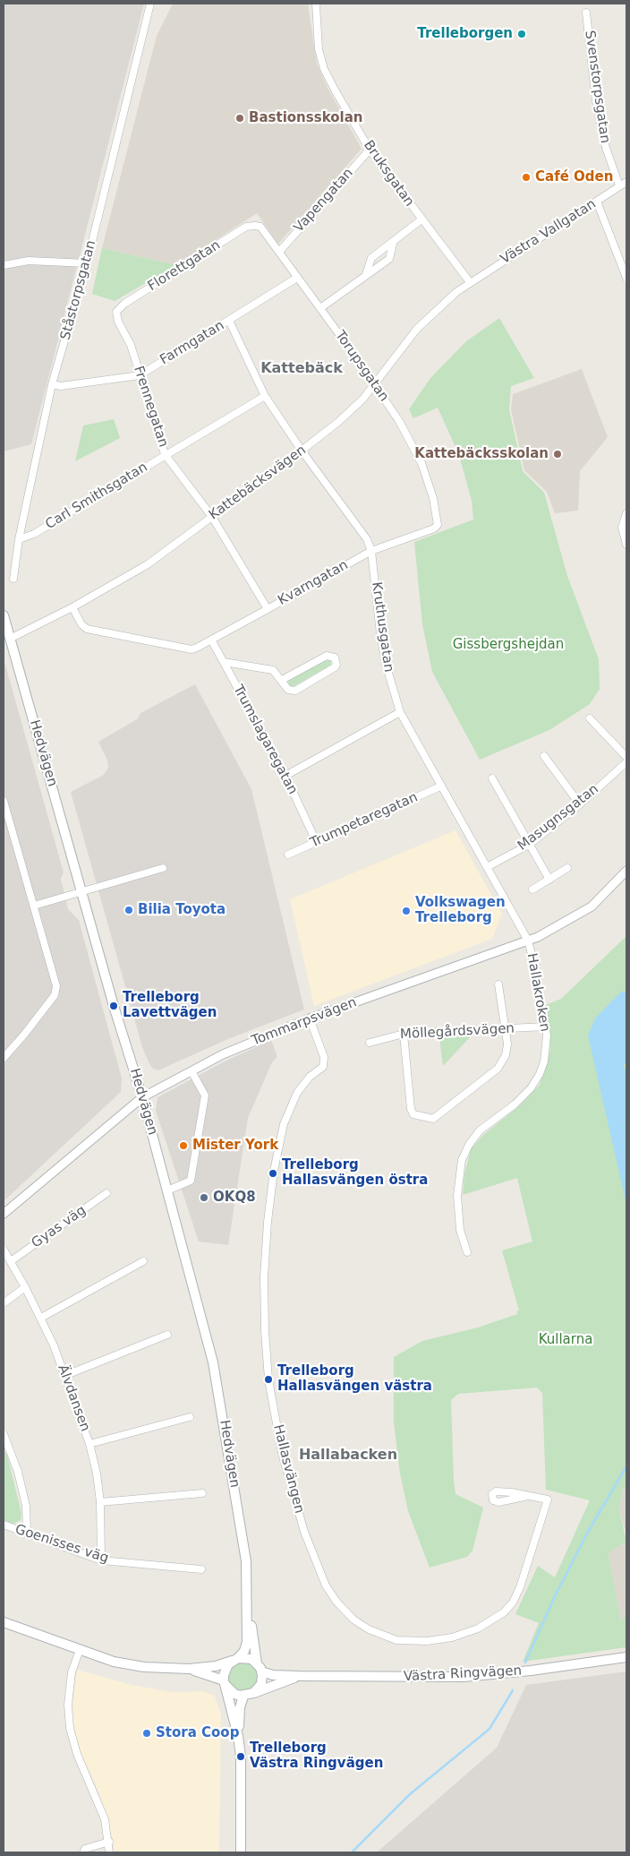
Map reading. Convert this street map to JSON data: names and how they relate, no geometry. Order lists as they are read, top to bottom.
{
  "streets": {
    "main road": ["Hedvägen", "Västra Ringvägen"],
    "street": [
      "Svenstorpsgatan",
      "Bruksgatan",
      "Vapengatan",
      "Västra Vallgatan",
      "Florettgatan",
      "Ståstorpsgatan",
      "Farmgatan",
      "Torupsgatan",
      "Frennegatan",
      "Kattebäcksvägen",
      "Carl Smithsgatan",
      "Kvarngatan",
      "Kruthusgatan",
      "Trumslagaregatan",
      "Masugnsgatan",
      "Trumpetaregatan",
      "Hallakroken",
      "Tommarpsvägen",
      "Möllegårdsvägen",
      "Gyas väg",
      "Älvdansen",
      "Hallasvängen",
      "Goenisses väg"
    ]
  },
  "crossings": [
    ["Svenstorpsgatan", "Västra Vallgatan"],
    ["Bruksgatan", "Vapengatan"],
    ["Bruksgatan", "Västra Vallgatan"],
    ["Bruksgatan", "Kattebäcksvägen"],
    ["Vapengatan", "Torupsgatan"],
    ["Västra Vallgatan", "Kattebäcksvägen"],
    ["Florettgatan", "Torupsgatan"],
    ["Florettgatan", "Frennegatan"],
    ["Ståstorpsgatan", "Farmgatan"],
    ["Ståstorpsgatan", "Carl Smithsgatan"],
    ["Farmgatan", "Torupsgatan"],
    ["Farmgatan", "Frennegatan"],
    ["Farmgatan", "Kruthusgatan"],
    ["Torupsgatan", "Kattebäcksvägen"],
    ["Torupsgatan", "Kvarngatan"],
    ["Frennegatan", "Kattebäcksvägen"],
    ["Frennegatan", "Carl Smithsgatan"],
    ["Frennegatan", "Kvarngatan"],
    ["Kattebäcksvägen", "Kvarngatan"],
    ["Kattebäcksvägen", "Kruthusgatan"],
    ["Kattebäcksvägen", "Hedvägen"],
    ["Carl Smithsgatan", "Kruthusgatan"],
    ["Kvarngatan", "Kruthusgatan"],
    ["Kvarngatan", "Trumslagaregatan"],
    ["Kruthusgatan", "Masugnsgatan"],
    ["Kruthusgatan", "Trumpetaregatan"],
    ["Kruthusgatan", "Hallakroken"],
    ["Kruthusgatan", "Tommarpsvägen"],
    ["Trumslagaregatan", "Trumpetaregatan"],
    ["Hedvägen", "Tommarpsvägen"],
    ["Hedvägen", "Västra Ringvägen"],
    ["Hallakroken", "Tommarpsvägen"],
    ["Hallakroken", "Möllegårdsvägen"],
    ["Tommarpsvägen", "Hallasvängen"],
    ["Gyas väg", "Älvdansen"],
    ["Älvdansen", "Goenisses väg"]
  ],
  "districts": ["Kattebäck", "Hallabacken"],
  "parks": ["Gissbergshejdan", "Kullarna"],
  "places": [
    "Trelleborgen",
    "Bastionsskolan",
    "Café Oden",
    "Kattebäcksskolan",
    "Bilia Toyota",
    "Volkswagen Trelleborg",
    "Trelleborg Lavettvägen",
    "Mister York",
    "Trelleborg Hallasvängen östra",
    "OKQ8",
    "Trelleborg Hallasvängen västra",
    "Stora Coop",
    "Trelleborg Västra Ringvägen"
  ]
}
